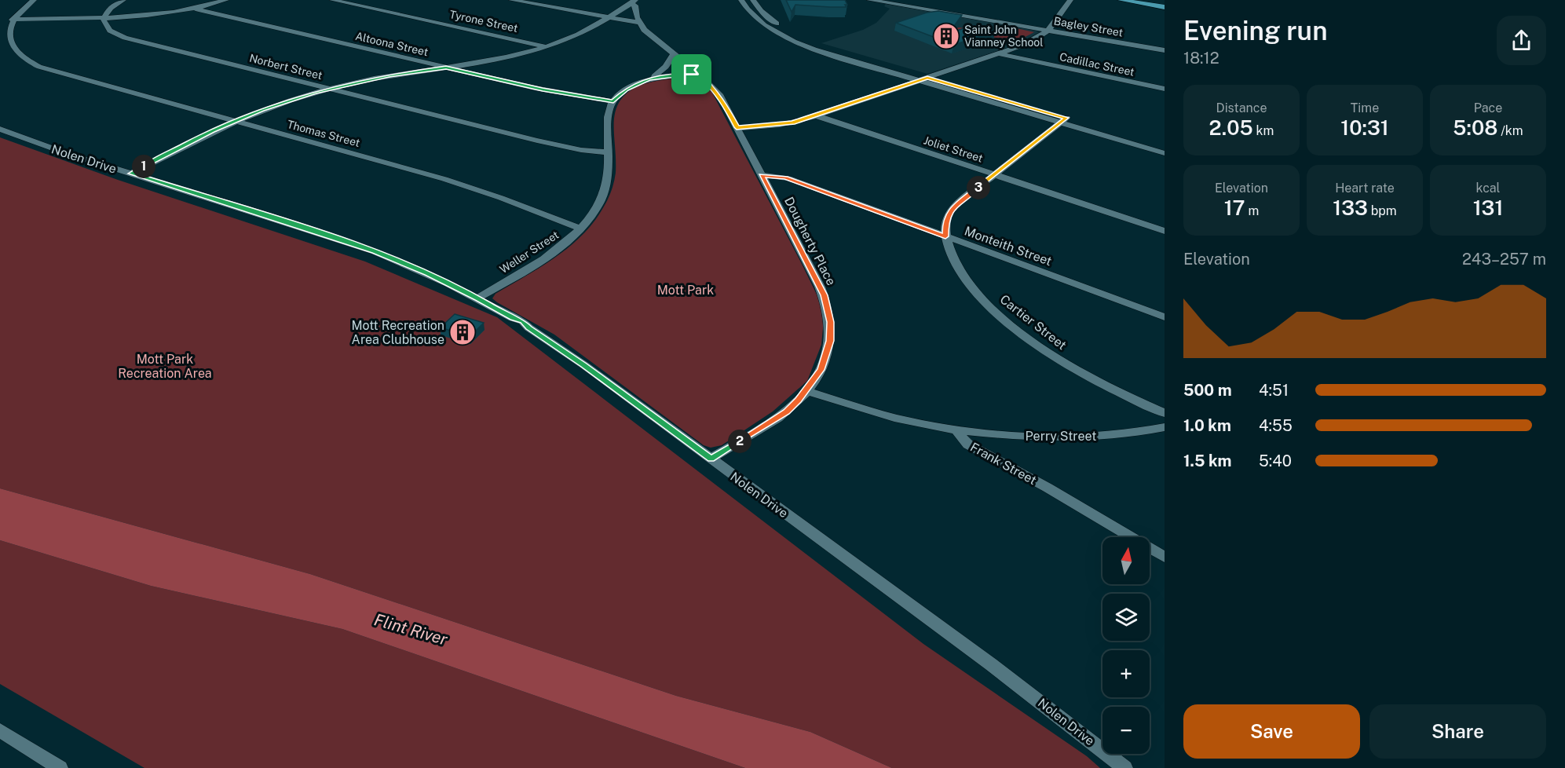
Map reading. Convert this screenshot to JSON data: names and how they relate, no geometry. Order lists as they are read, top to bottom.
{
  "streets": {
    "street": [
      "Tyrone Street",
      "Bagley Street",
      "Altoona Street",
      "Cadillac Street",
      "Norbert Street",
      "Thomas Street",
      "Joliet Street",
      "Nolen Drive",
      "Dougherty Place",
      "Monteith Street",
      "Weller Street",
      "Cartier Street",
      "Perry Street",
      "Frank Street"
    ]
  },
  "crossings": [
    ["Altoona Street", "Weller Street"],
    ["Norbert Street", "Weller Street"],
    ["Thomas Street", "Weller Street"],
    ["Nolen Drive", "Dougherty Place"],
    ["Nolen Drive", "Weller Street"],
    ["Dougherty Place", "Monteith Street"],
    ["Monteith Street", "Cartier Street"],
    ["Perry Street", "Frank Street"]
  ],
  "water": ["Flint River"],
  "parks": ["Mott Park", "Mott Park Recreation Area"],
  "places": {
    "building": ["Saint John Vianney School", "Mott Recreation Area Clubhouse"]
  },
  "north": "top",
  "page": {
    "heading": ["Evening run", "18:12"],
    "stats": [
      ["Distance", "2.05 km"],
      ["Time", "10:31"],
      ["Pace", "5:08 /km"],
      ["Elevation", "17 m"],
      ["Heart rate", "133 bpm"],
      ["kcal", "131"]
    ],
    "pins": ["1", "3", "2"],
    "chart": ["Elevation", "243–257 m"],
    "list": [
      {
        "name": "500 m",
        "note": "4:51"
      },
      {
        "name": "1.0 km",
        "note": "4:55"
      },
      {
        "name": "1.5 km",
        "note": "5:40"
      }
    ],
    "map_buttons": ["+", "−"],
    "buttons": ["Save", "Share"]
  }
}
